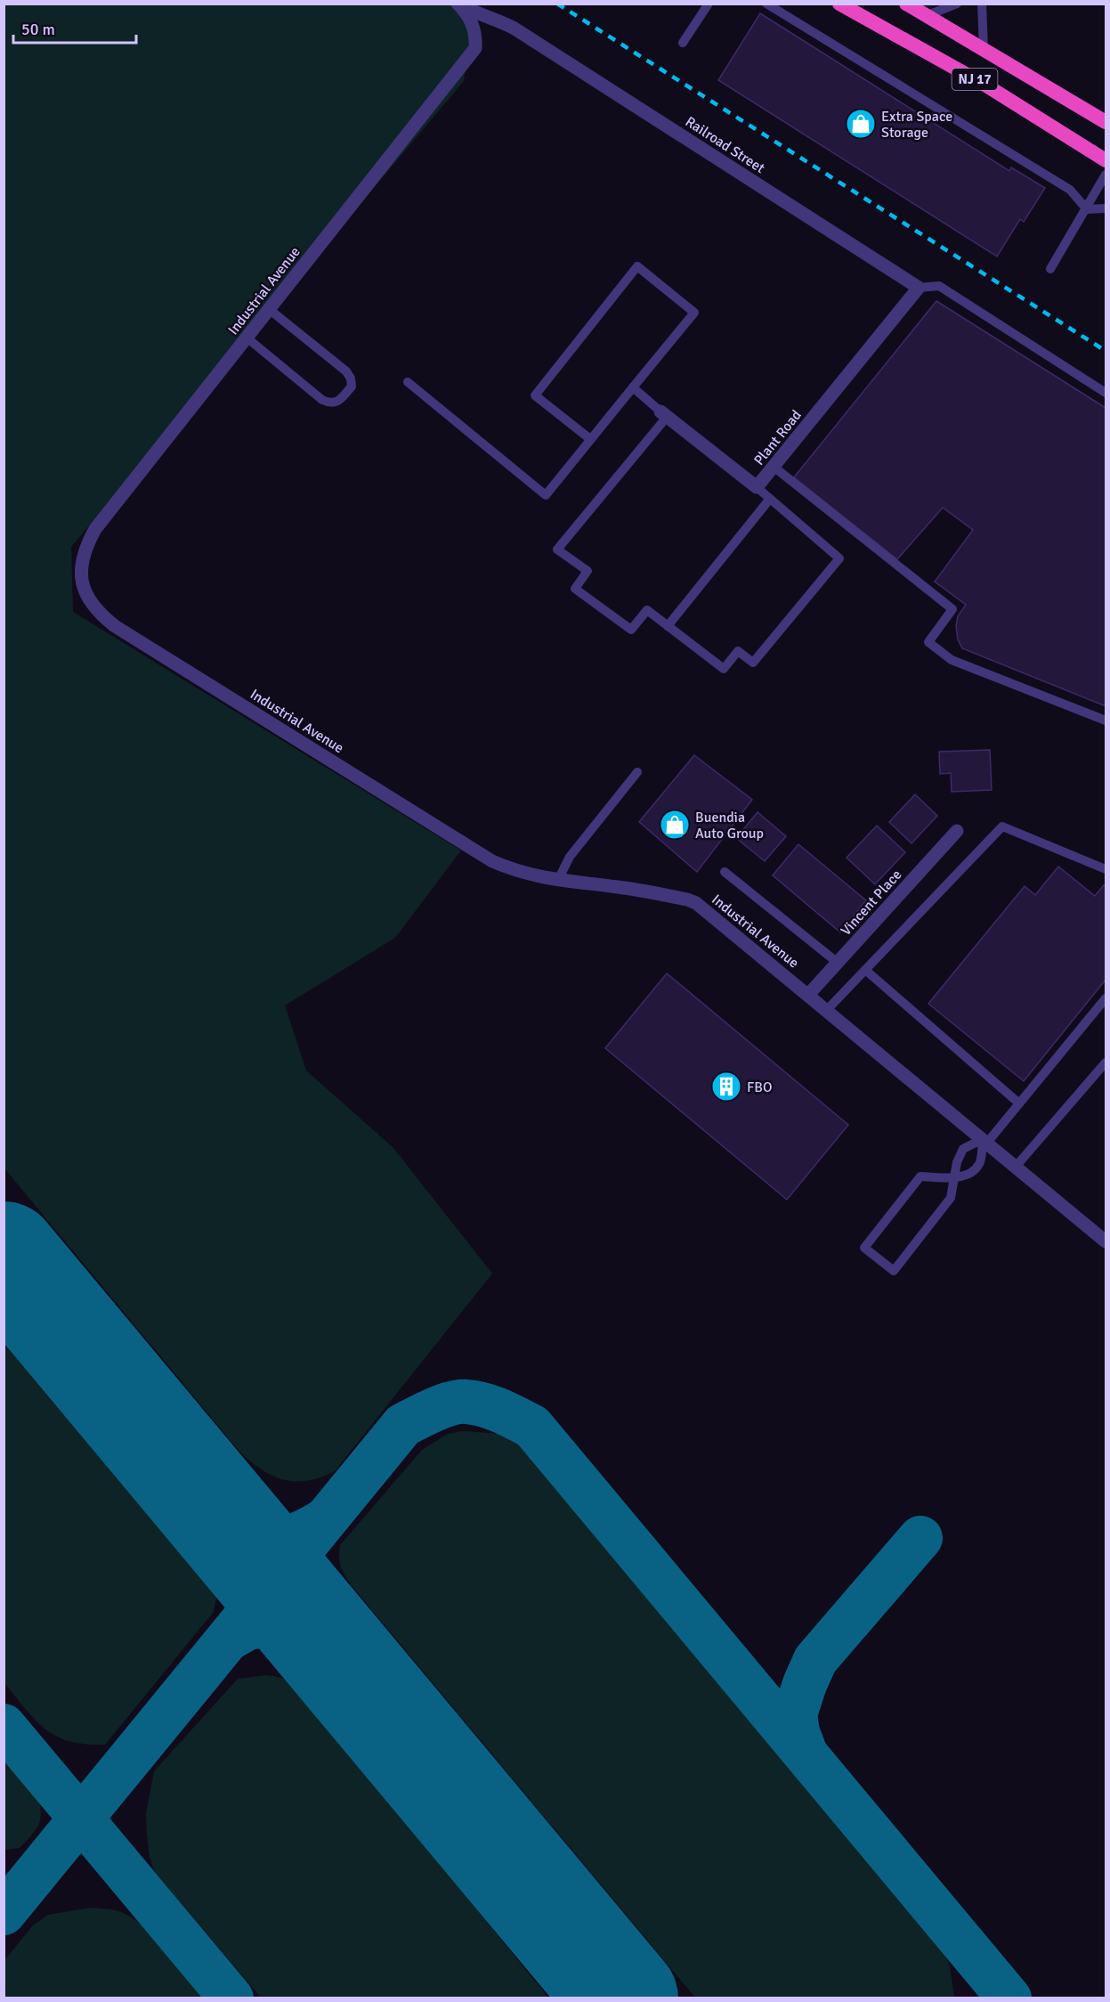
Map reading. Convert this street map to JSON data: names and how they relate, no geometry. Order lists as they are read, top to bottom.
{
  "streets": {
    "highway": ["NJ 17"],
    "street": [
      "Railroad Street",
      "Industrial Avenue",
      "Plant Road",
      "Vincent Place"
    ]
  },
  "crossings": [
    ["Railroad Street", "Industrial Avenue"],
    ["Railroad Street", "Plant Road"],
    ["Industrial Avenue", "Vincent Place"]
  ],
  "places": {
    "shop": ["Extra Space Storage", "Buendia Auto Group"],
    "building": ["FBO"]
  },
  "scale_bar": "50 m"
}
